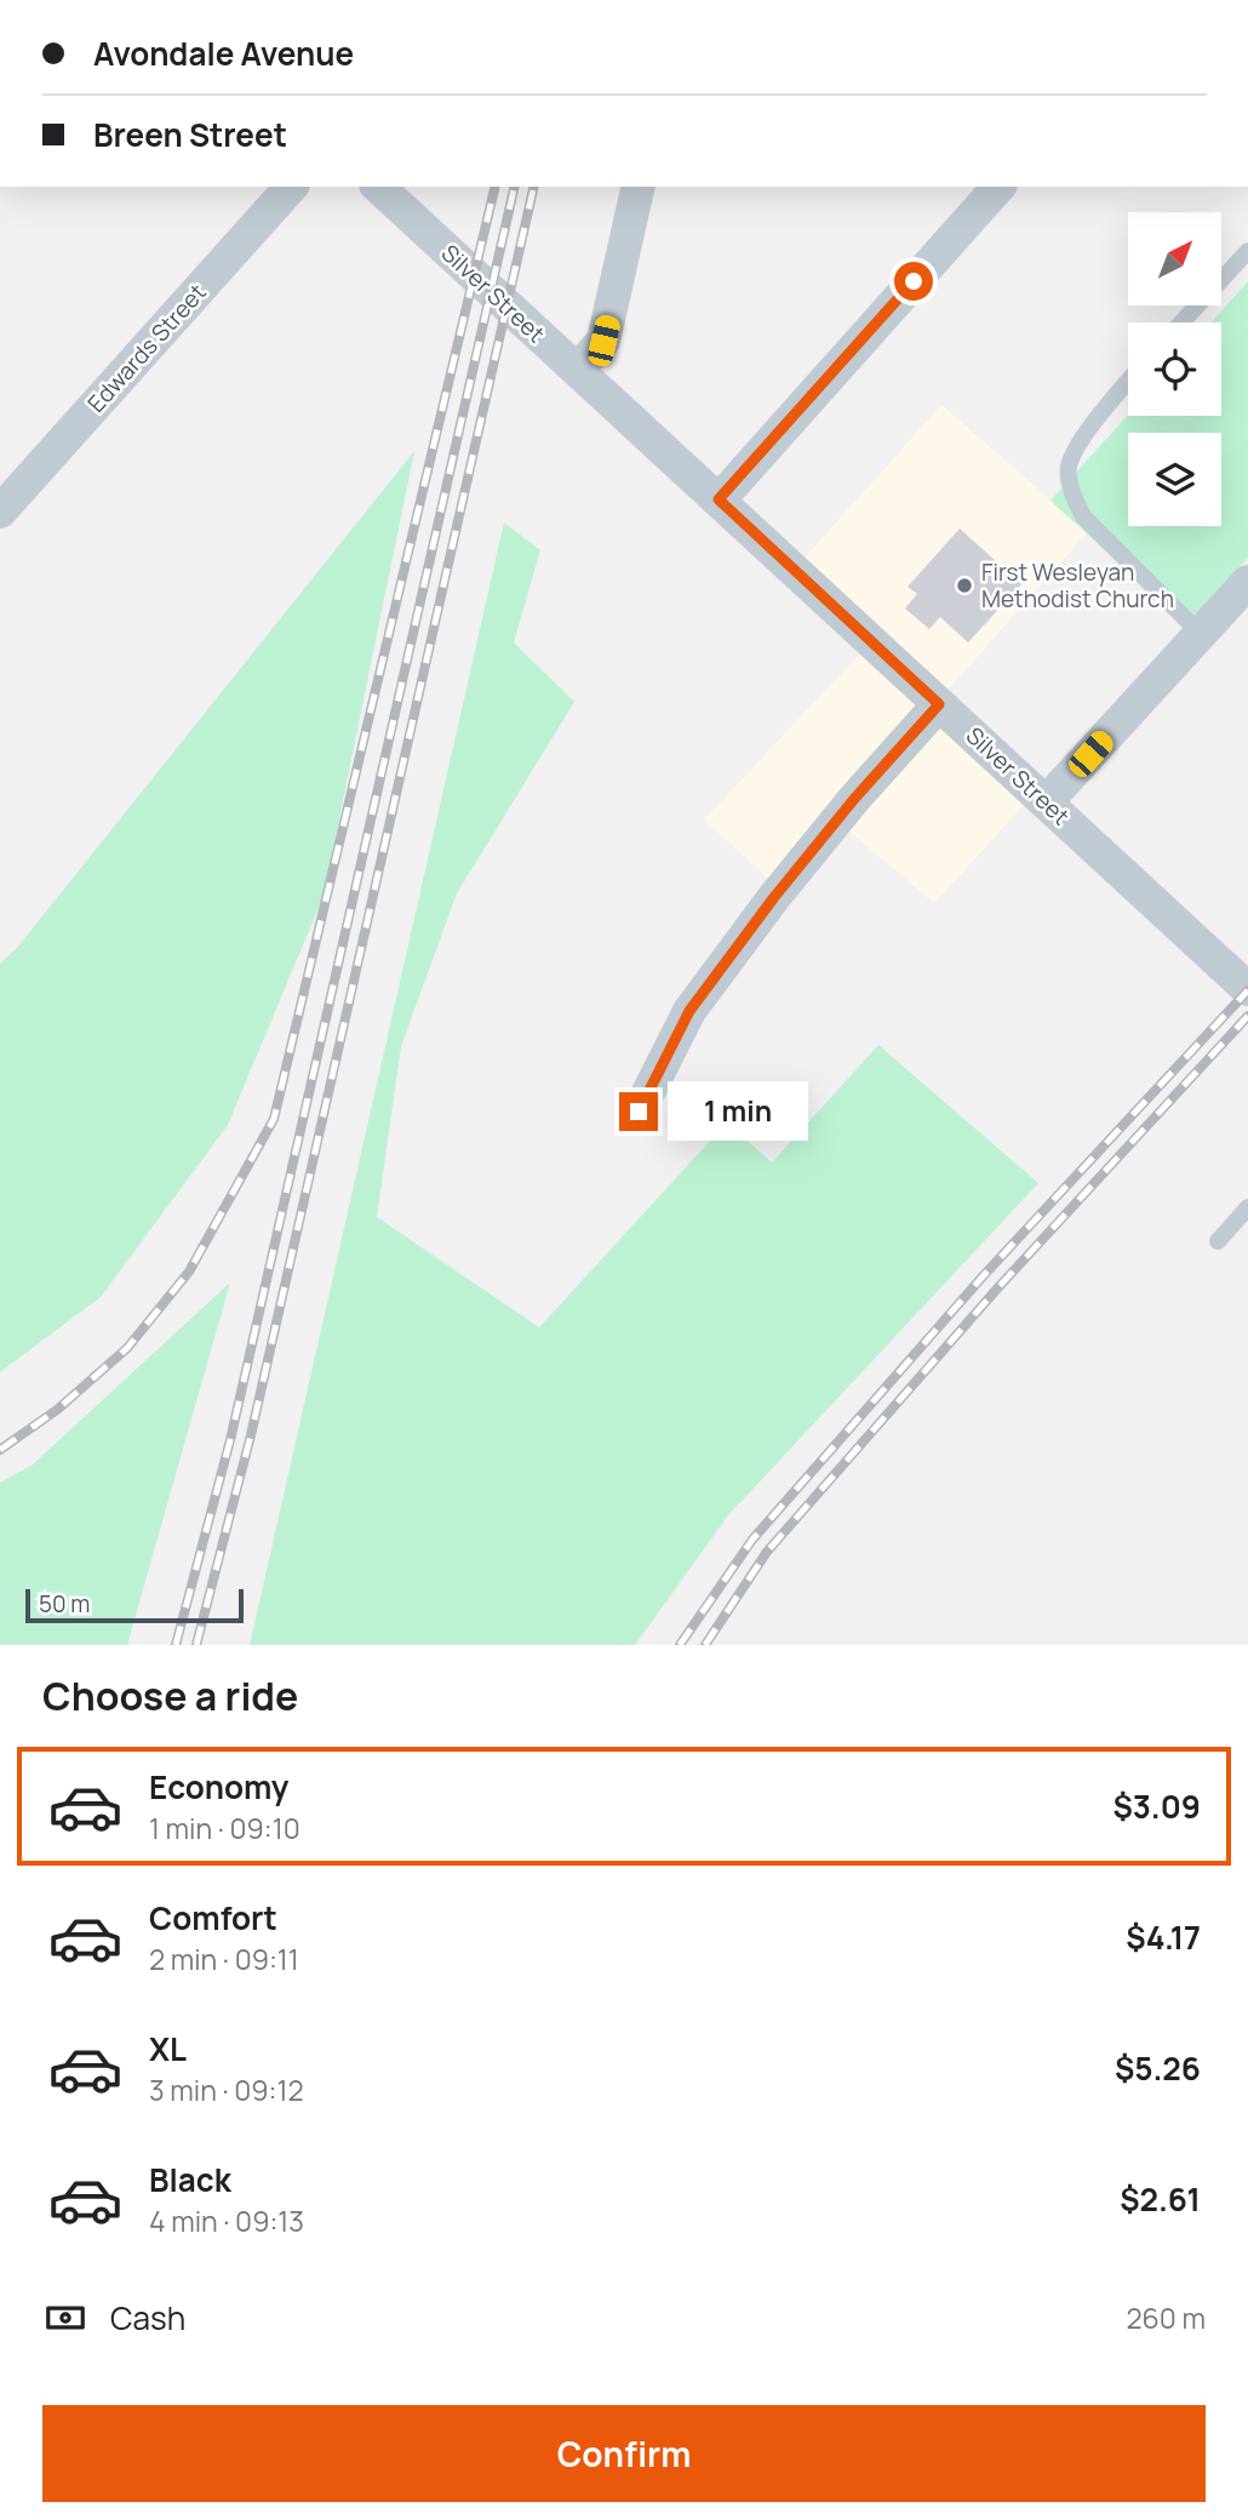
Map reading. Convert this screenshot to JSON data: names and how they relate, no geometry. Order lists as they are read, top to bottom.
{
  "streets": {
    "street": ["Silver Street", "Edwards Street"]
  },
  "places": ["First Wesleyan Methodist Church"],
  "scale_bar": "50 m",
  "north": "top right",
  "page": {
    "banner": ["Avondale Avenue", "Breen Street"],
    "bubble": "1 min",
    "scale": "50 m",
    "heading": "Choose a ride",
    "list": [
      {
        "name": "Economy",
        "note": "1 min · 09:10",
        "value": "$3.09"
      },
      {
        "name": "Comfort",
        "note": "2 min · 09:11",
        "value": "$4.17"
      },
      {
        "name": "XL",
        "note": "3 min · 09:12",
        "value": "$5.26"
      },
      {
        "name": "Black",
        "note": "4 min · 09:13",
        "value": "$2.61"
      }
    ],
    "pay": ["Cash", "260 m"],
    "buttons": "Confirm"
  }
}
